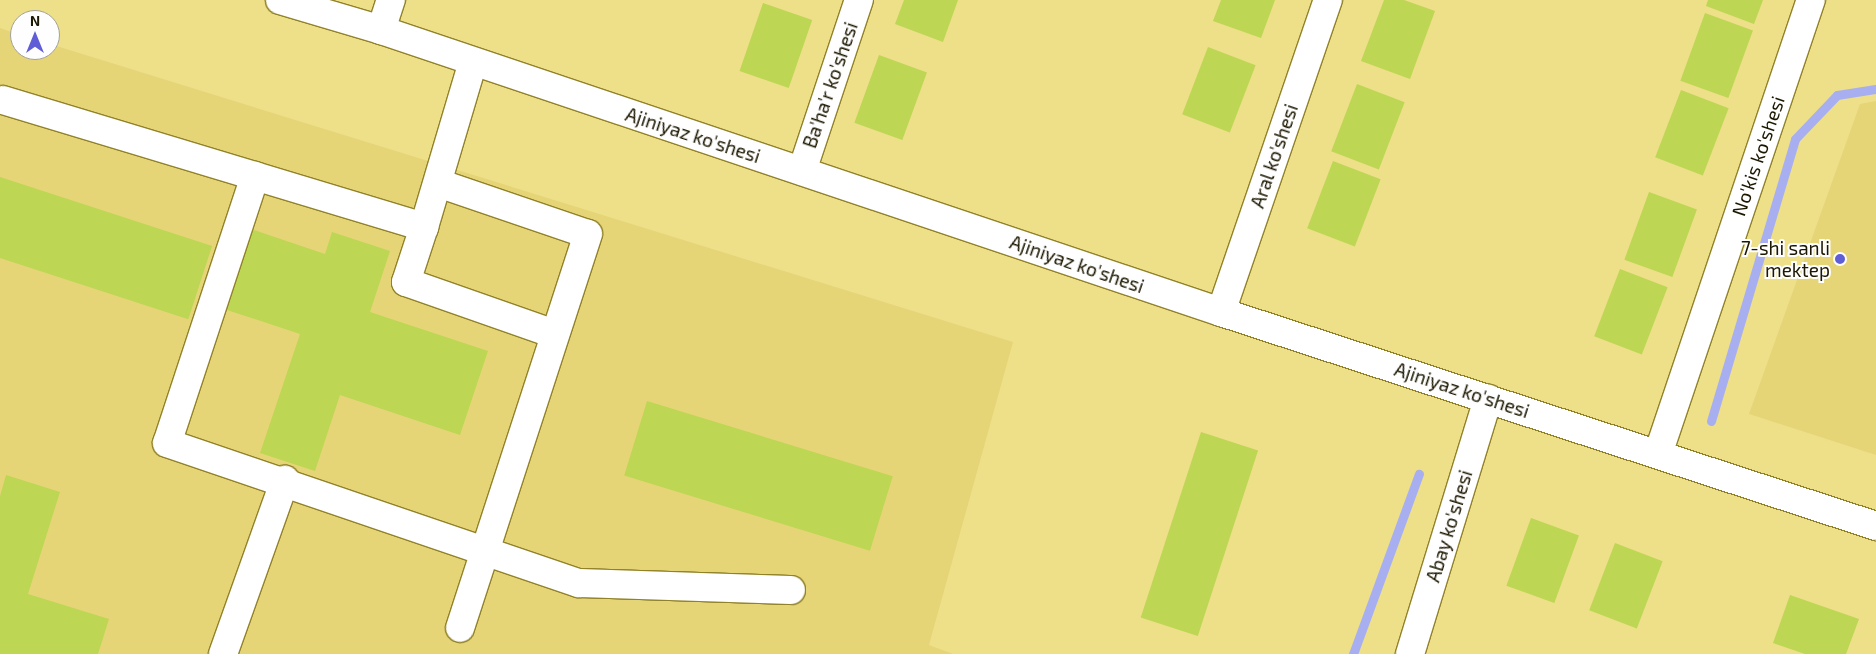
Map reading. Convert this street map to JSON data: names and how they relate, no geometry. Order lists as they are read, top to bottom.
{
  "streets": {
    "street": [
      "Ba'ha'r ko'shesi",
      "Ajiniyaz ko'shesi",
      "Aral ko'shesi",
      "No'kis ko'shesi",
      "Abay ko'shesi"
    ]
  },
  "crossings": [
    ["Ba'ha'r ko'shesi", "Ajiniyaz ko'shesi"],
    ["Ajiniyaz ko'shesi", "Aral ko'shesi"],
    ["Ajiniyaz ko'shesi", "No'kis ko'shesi"],
    ["Ajiniyaz ko'shesi", "Abay ko'shesi"]
  ],
  "places": ["7-shi sanli mektep"],
  "north": "top"
}
